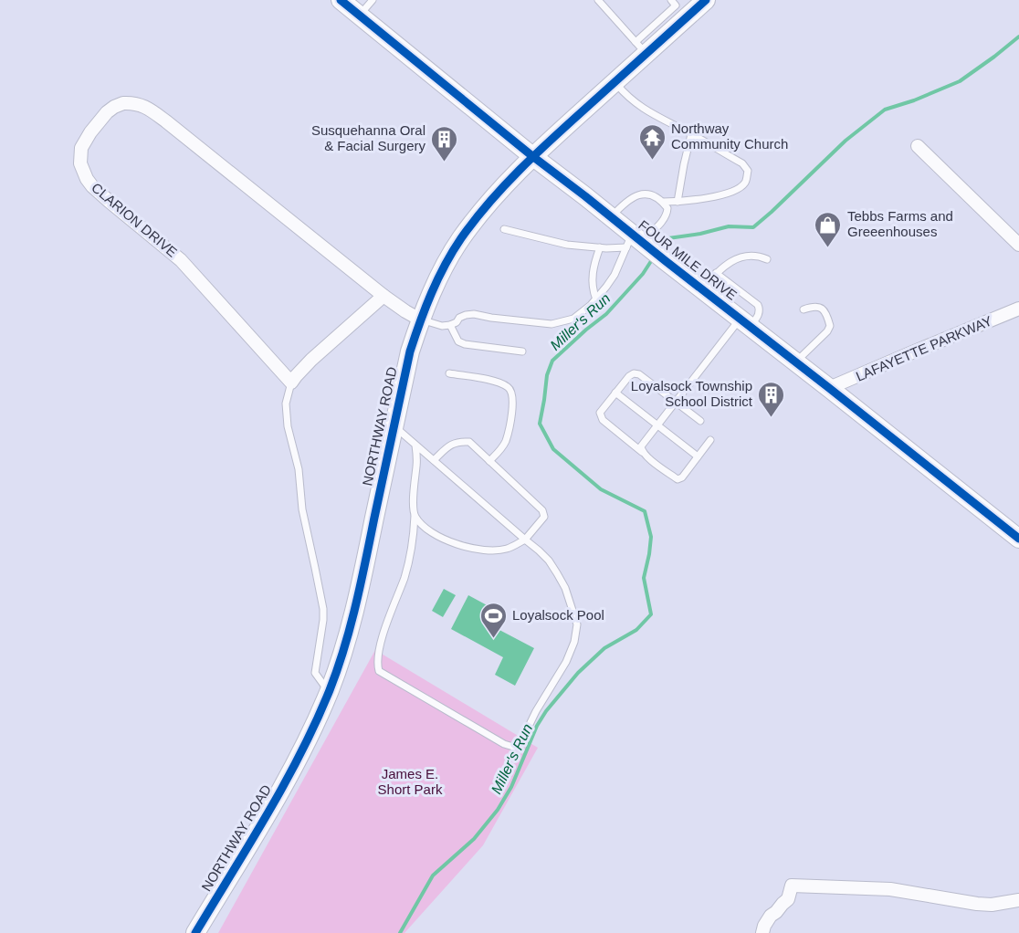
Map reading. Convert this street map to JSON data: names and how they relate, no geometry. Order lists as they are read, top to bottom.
{
  "streets": {
    "street": [
      "CLARION DRIVE",
      "FOUR MILE DRIVE",
      "LAFAYETTE PARKWAY",
      "NORTHWAY ROAD"
    ]
  },
  "crossings": [
    ["CLARION DRIVE", "NORTHWAY ROAD"],
    ["FOUR MILE DRIVE", "LAFAYETTE PARKWAY"],
    ["FOUR MILE DRIVE", "NORTHWAY ROAD"]
  ],
  "water": ["Miller's Run"],
  "parks": ["James E. Short Park"],
  "places": {
    "temple": ["Northway Community Church"],
    "building": ["Susquehanna Oral & Facial Surgery", "Loyalsock Township School District"],
    "shop": ["Tebbs Farms and Greeenhouses"],
    "sports": ["Loyalsock Pool"]
  }
}
